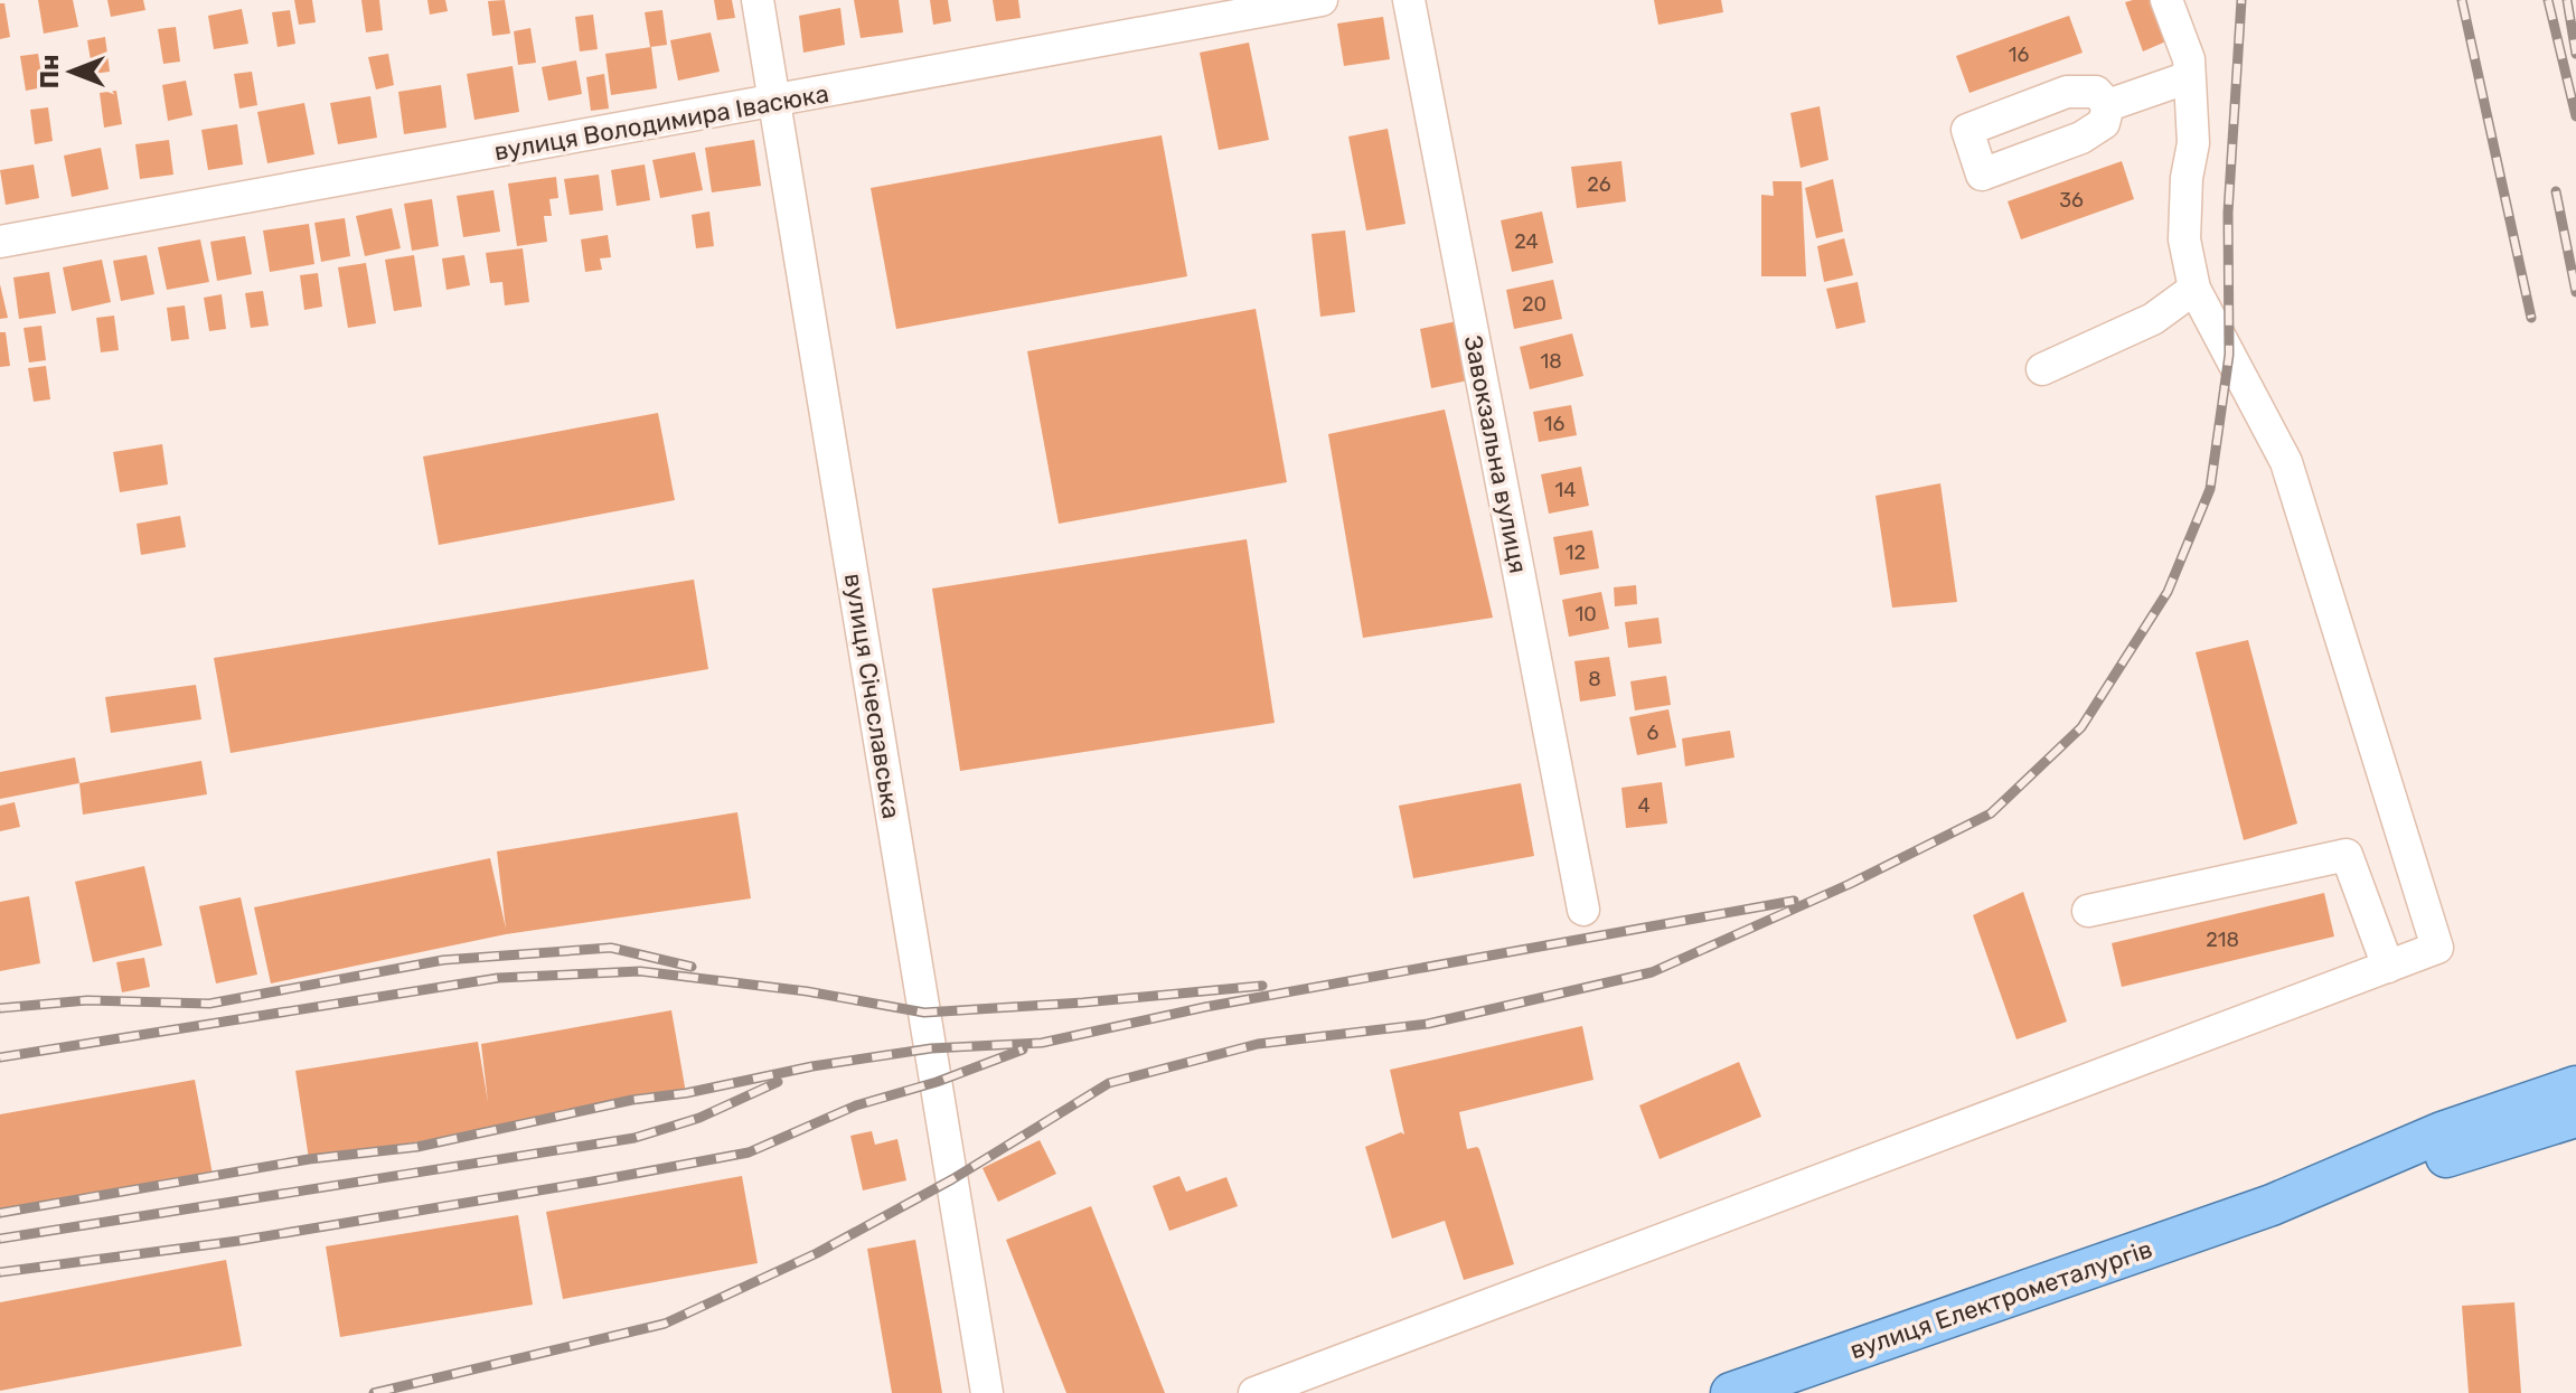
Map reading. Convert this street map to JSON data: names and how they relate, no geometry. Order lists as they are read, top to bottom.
{
  "streets": {
    "main road": ["вулиця Електрометалургів"],
    "street": ["вулиця Володимира Івасюка", "Завокзальна вулиця", "вулиця Січеславська"]
  },
  "crossings": [
    ["вулиця Володимира Івасюка", "вулиця Січеславська"]
  ],
  "house_numbers": [
    "16",
    "26",
    "36",
    "24",
    "20",
    "18",
    "16",
    "14",
    "12",
    "10",
    "8",
    "6",
    "4",
    "218"
  ],
  "north": "left"
}
